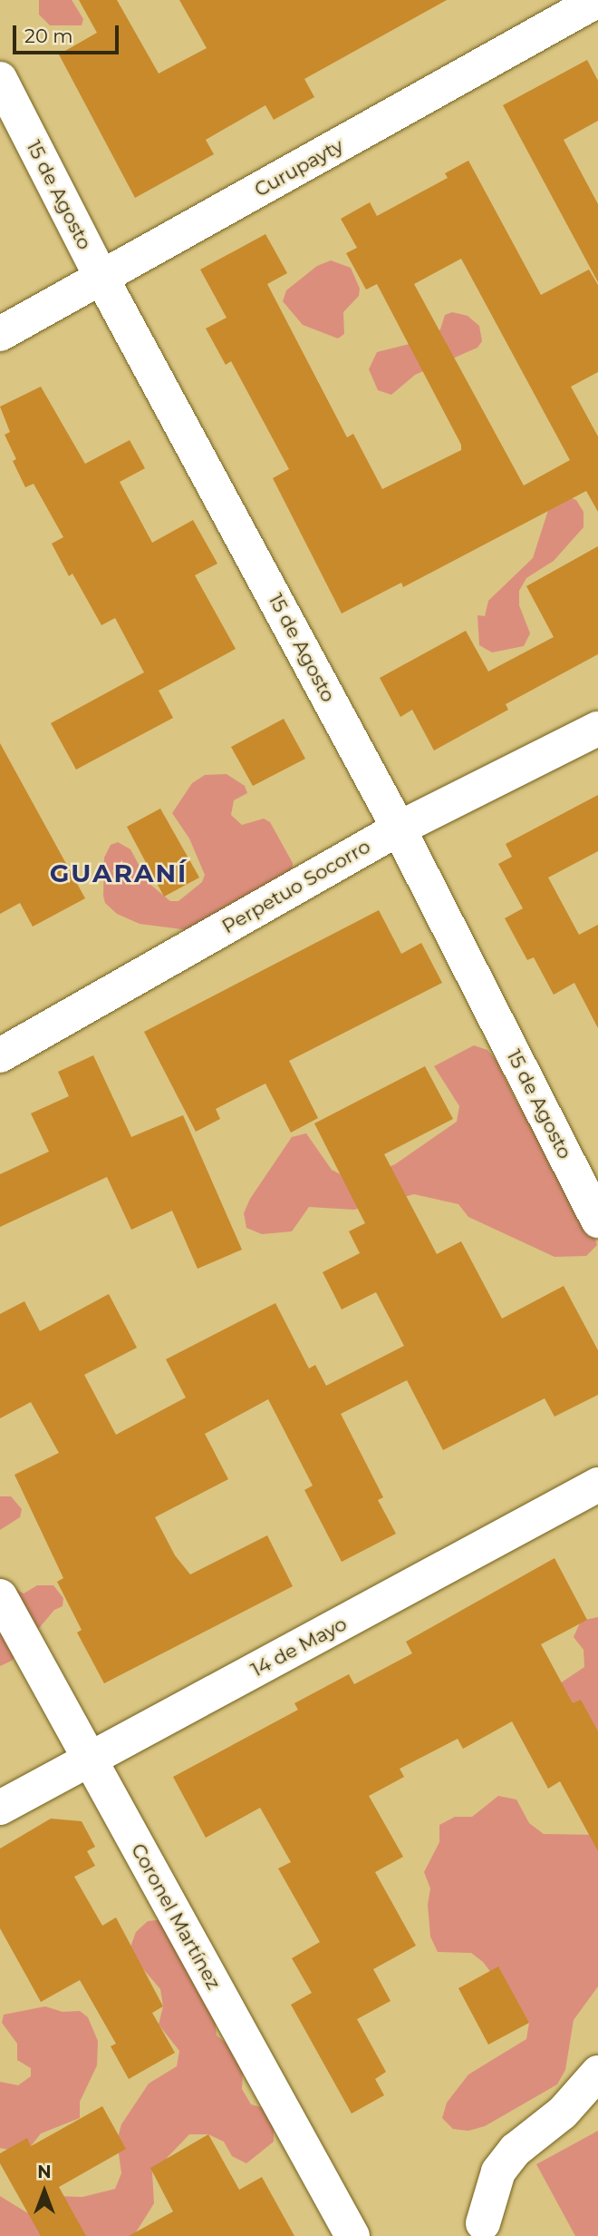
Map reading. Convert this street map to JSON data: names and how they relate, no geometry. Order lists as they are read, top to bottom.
{
  "streets": {
    "street": [
      "Curupayty",
      "15 de Agosto",
      "Perpetuo Socorro",
      "14 de Mayo",
      "Coronel Martínez"
    ]
  },
  "crossings": [
    ["Curupayty", "15 de Agosto"],
    ["15 de Agosto", "Perpetuo Socorro"],
    ["14 de Mayo", "Coronel Martínez"]
  ],
  "districts": ["GUARANÍ"],
  "scale_bar": "20 m",
  "north": "top"
}
